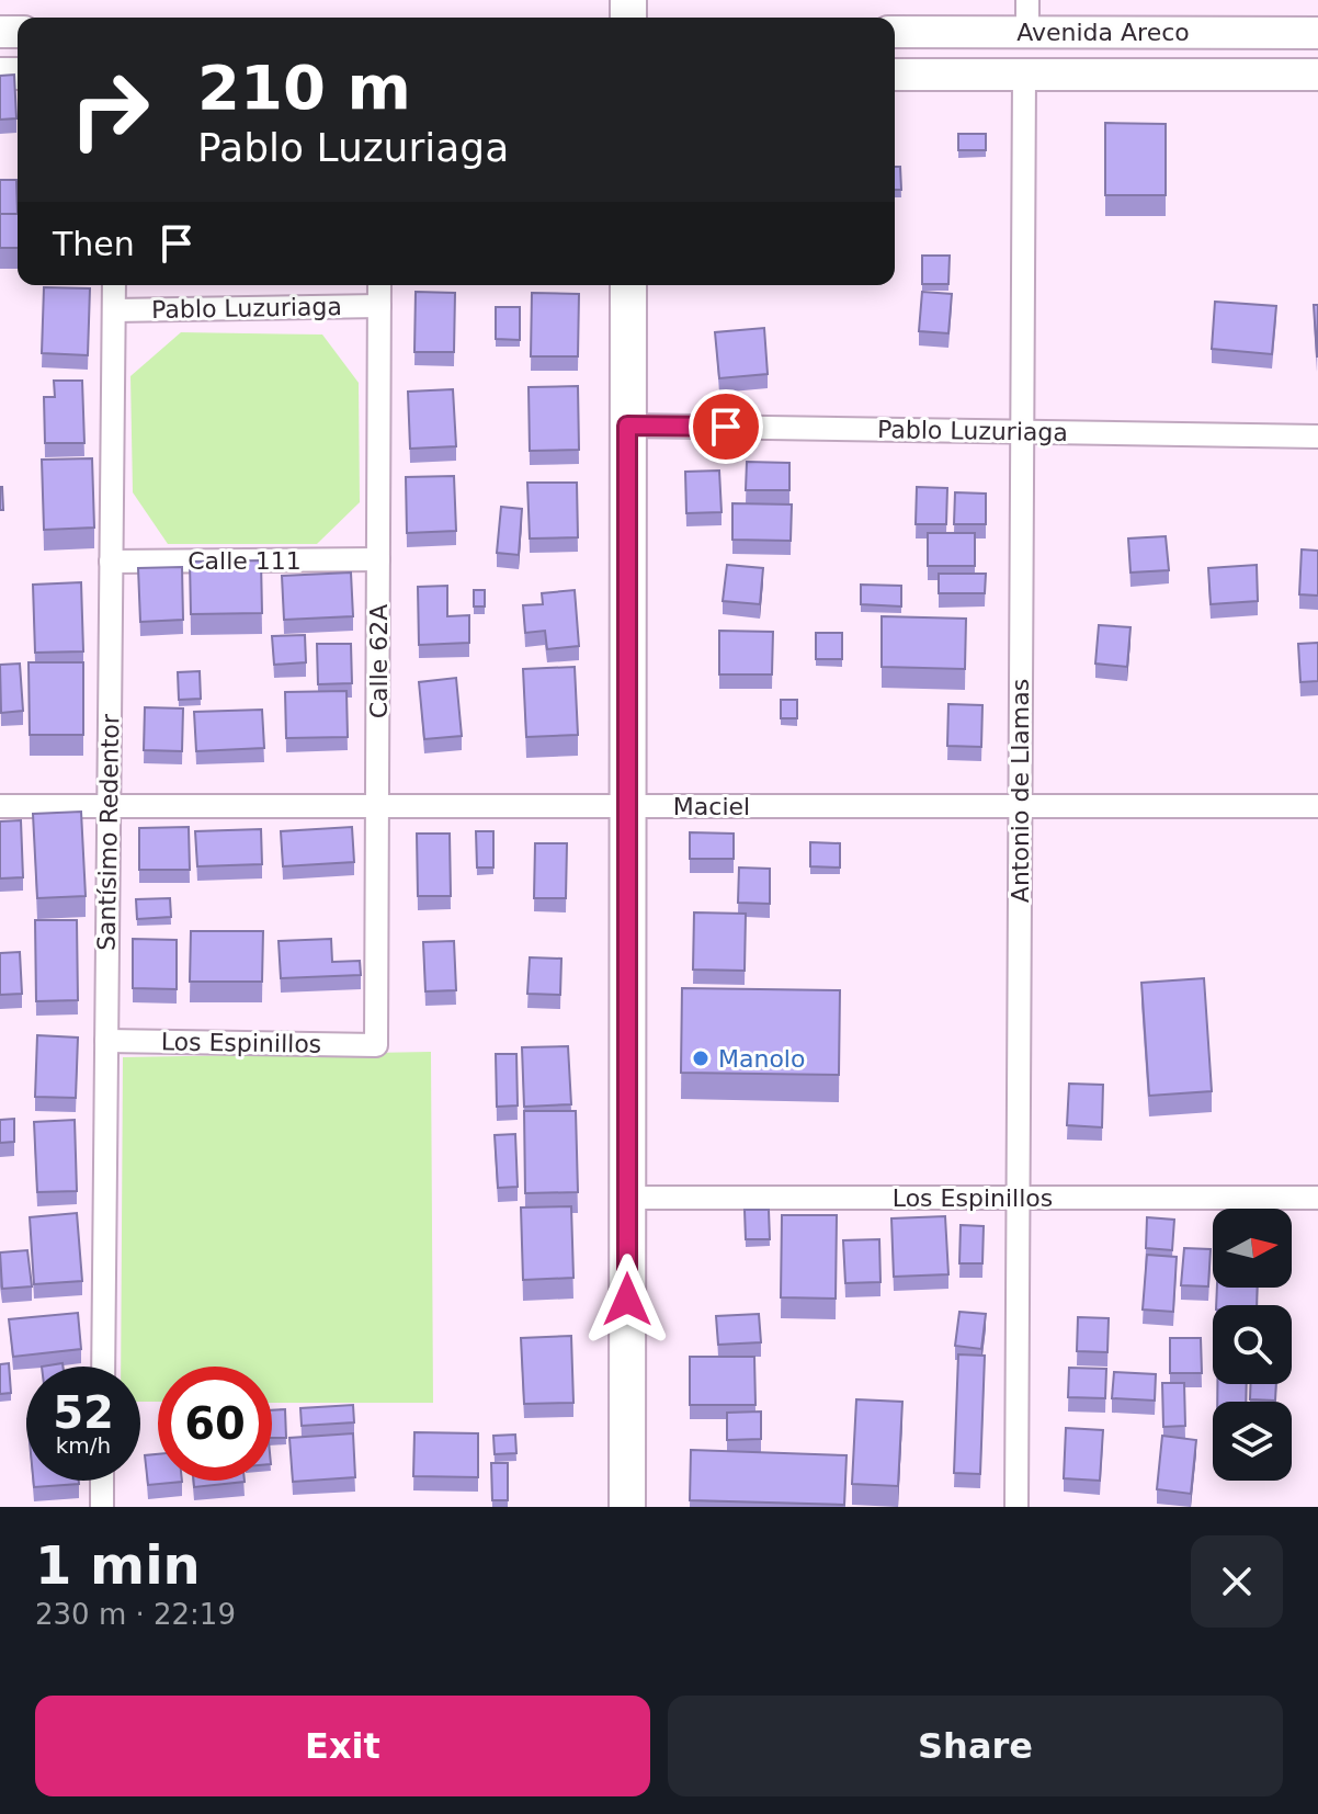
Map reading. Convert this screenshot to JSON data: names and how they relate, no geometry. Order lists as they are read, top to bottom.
{
  "streets": {
    "main road": ["Avenida Areco"],
    "street": [
      "Pablo Luzuriaga",
      "Calle 111",
      "Calle 62A",
      "Antonio de Llamas",
      "Maciel",
      "Santísimo Redentor",
      "Los Espinillos"
    ]
  },
  "crossings": [
    ["Avenida Areco", "Antonio de Llamas"],
    ["Pablo Luzuriaga", "Calle 62A"],
    ["Pablo Luzuriaga", "Antonio de Llamas"],
    ["Pablo Luzuriaga", "Santísimo Redentor"],
    ["Calle 111", "Calle 62A"],
    ["Calle 111", "Santísimo Redentor"],
    ["Calle 62A", "Maciel"],
    ["Calle 62A", "Los Espinillos"],
    ["Antonio de Llamas", "Maciel"],
    ["Antonio de Llamas", "Los Espinillos"],
    ["Maciel", "Santísimo Redentor"],
    ["Santísimo Redentor", "Los Espinillos"]
  ],
  "places": ["Manolo"],
  "north": "right",
  "page": {
    "turn": ["210 m", "Pablo Luzuriaga"],
    "then": "Then",
    "speed": "52 km/h",
    "limit": "60",
    "heading": ["1 min", "230 m · 22:19"],
    "buttons": ["Exit", "Share"]
  }
}
